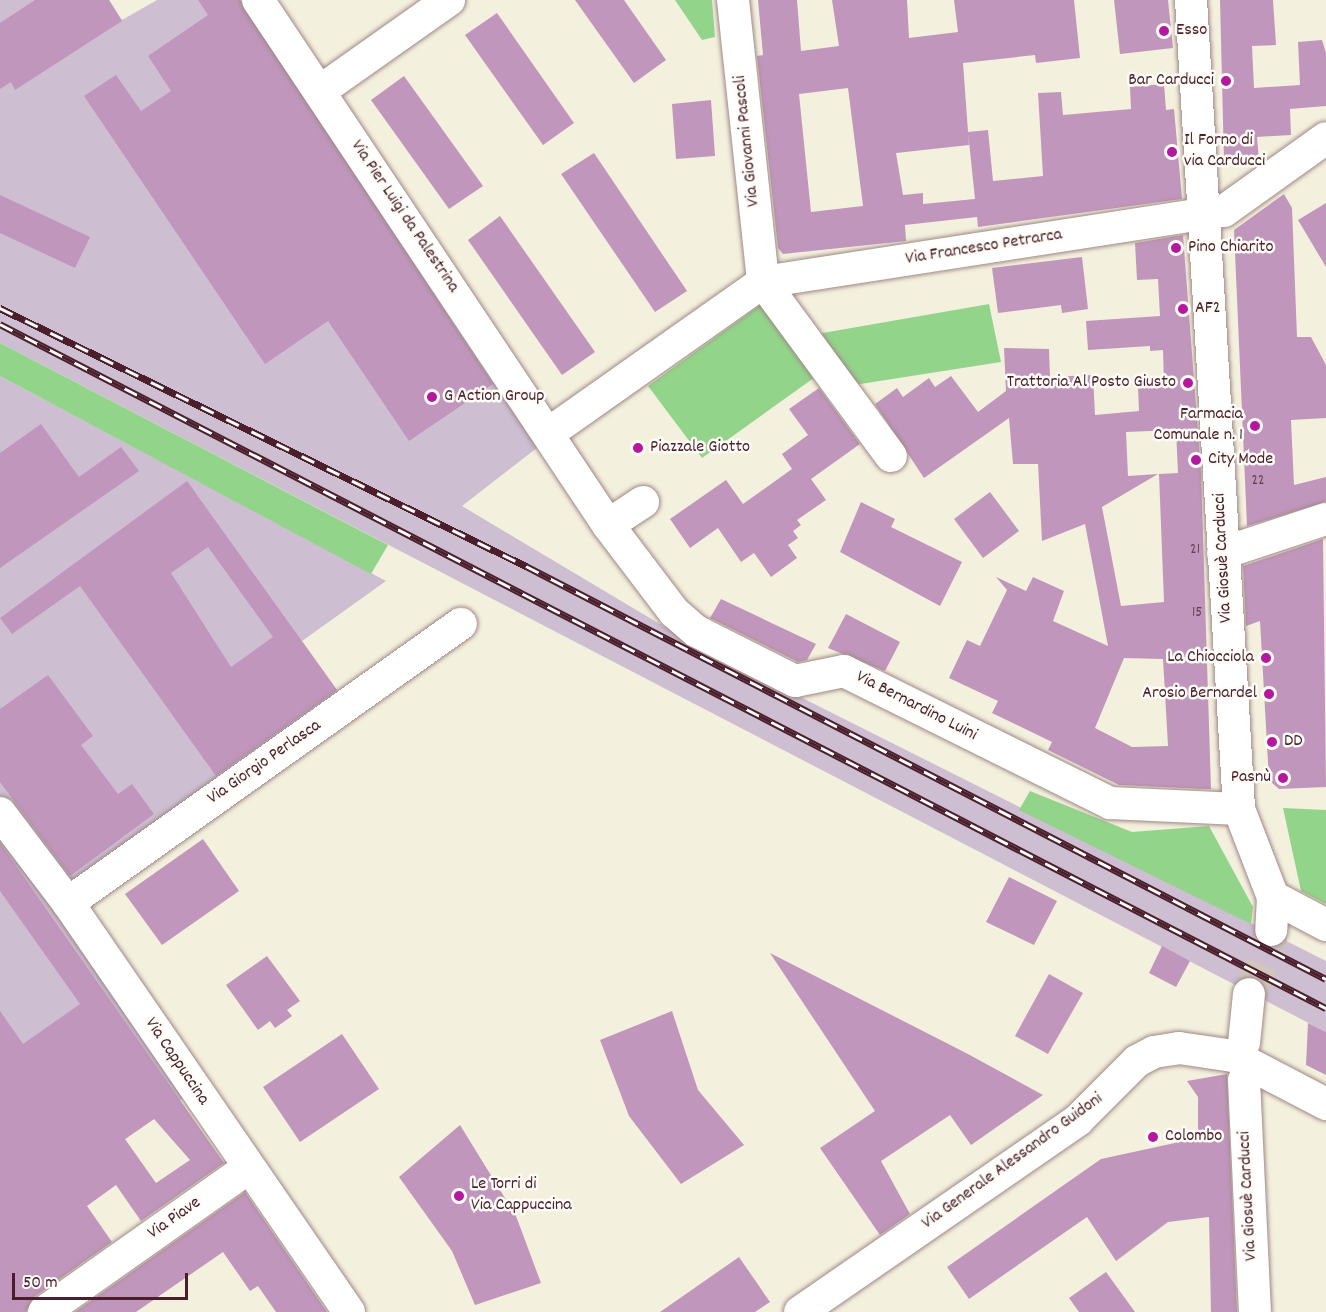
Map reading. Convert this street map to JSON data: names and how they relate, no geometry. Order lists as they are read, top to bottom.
{
  "streets": {
    "street": [
      "Via Giovanni Pascoli",
      "Via Pier Luigi da Palestrina",
      "Via Francesco Petrarca",
      "Via Giosuè Carducci",
      "Via Bernardino Luini",
      "Via Giorgio Perlasca",
      "Via Cappuccina",
      "Via Generale Alessandro Guidoni",
      "Via Piave"
    ]
  },
  "crossings": [
    ["Via Giovanni Pascoli", "Via Francesco Petrarca"],
    ["Via Pier Luigi da Palestrina", "Via Francesco Petrarca"],
    ["Via Francesco Petrarca", "Via Giosuè Carducci"],
    ["Via Giosuè Carducci", "Via Bernardino Luini"],
    ["Via Giosuè Carducci", "Via Generale Alessandro Guidoni"],
    ["Via Giorgio Perlasca", "Via Cappuccina"],
    ["Via Cappuccina", "Via Piave"]
  ],
  "places": [
    "Esso",
    "Bar Carducci",
    "Il Forno di via Carducci",
    "Pino Chiarito",
    "AF2",
    "Trattoria Al Posto Giusto",
    "G Action Group",
    "Farmacia Comunale n. 1",
    "Piazzale Giotto",
    "City Mode",
    "La Chiocciola",
    "Arosio Bernardel",
    "DD",
    "Pasnù",
    "Colombo",
    "Le Torri di Via Cappuccina"
  ],
  "house_numbers": ["22", "21", "15"],
  "scale_bar": "50 m"
}
